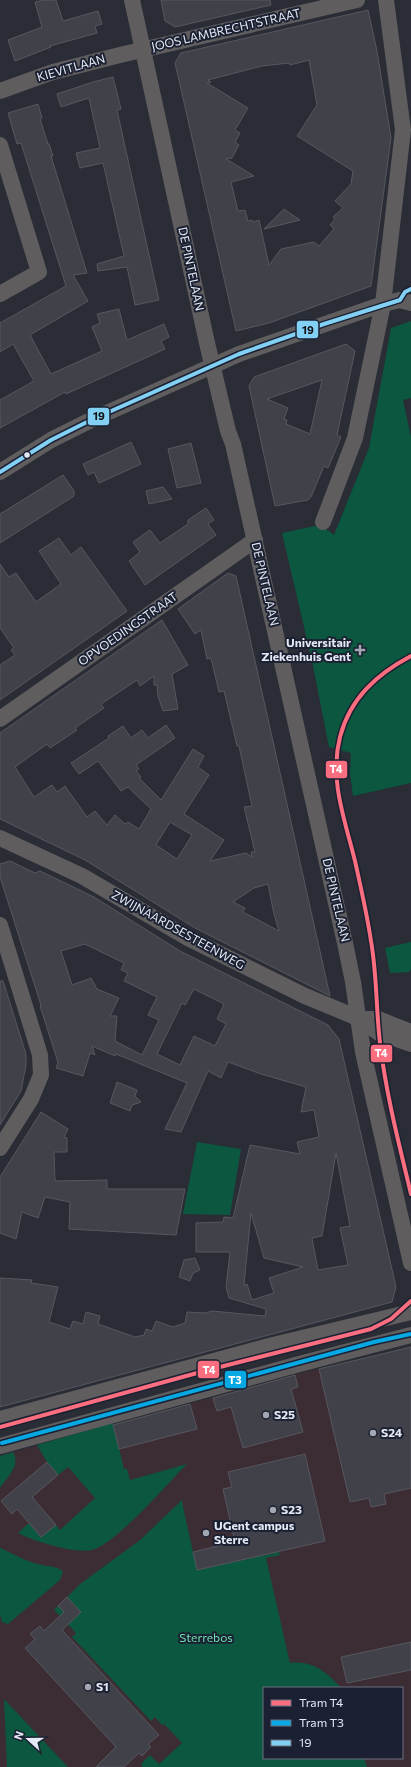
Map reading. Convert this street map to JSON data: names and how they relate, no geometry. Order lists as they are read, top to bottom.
{
  "streets": {
    "street": [
      "JOOS LAMBRECHTSTRAAT",
      "KIEVITLAAN",
      "DE PINTELAAN",
      "OPVOEDINGSTRAAT",
      "ZWIJNAARDSESTEENWEG"
    ]
  },
  "crossings": [
    ["JOOS LAMBRECHTSTRAAT", "KIEVITLAAN"],
    ["JOOS LAMBRECHTSTRAAT", "DE PINTELAAN"],
    ["KIEVITLAAN", "DE PINTELAAN"],
    ["DE PINTELAAN", "OPVOEDINGSTRAAT"],
    ["DE PINTELAAN", "ZWIJNAARDSESTEENWEG"]
  ],
  "parks": ["Sterrebos"],
  "places": {
    "health": ["Universitair Ziekenhuis Gent"],
    "other": [
      "S25",
      "S24",
      "S23",
      "UGent campus Sterre",
      "S1"
    ]
  },
  "lines": ["transit line 19", "tram line T4", "tram line T3"],
  "legend": ["Tram T4", "Tram T3", "19"],
  "north": "left"
}
